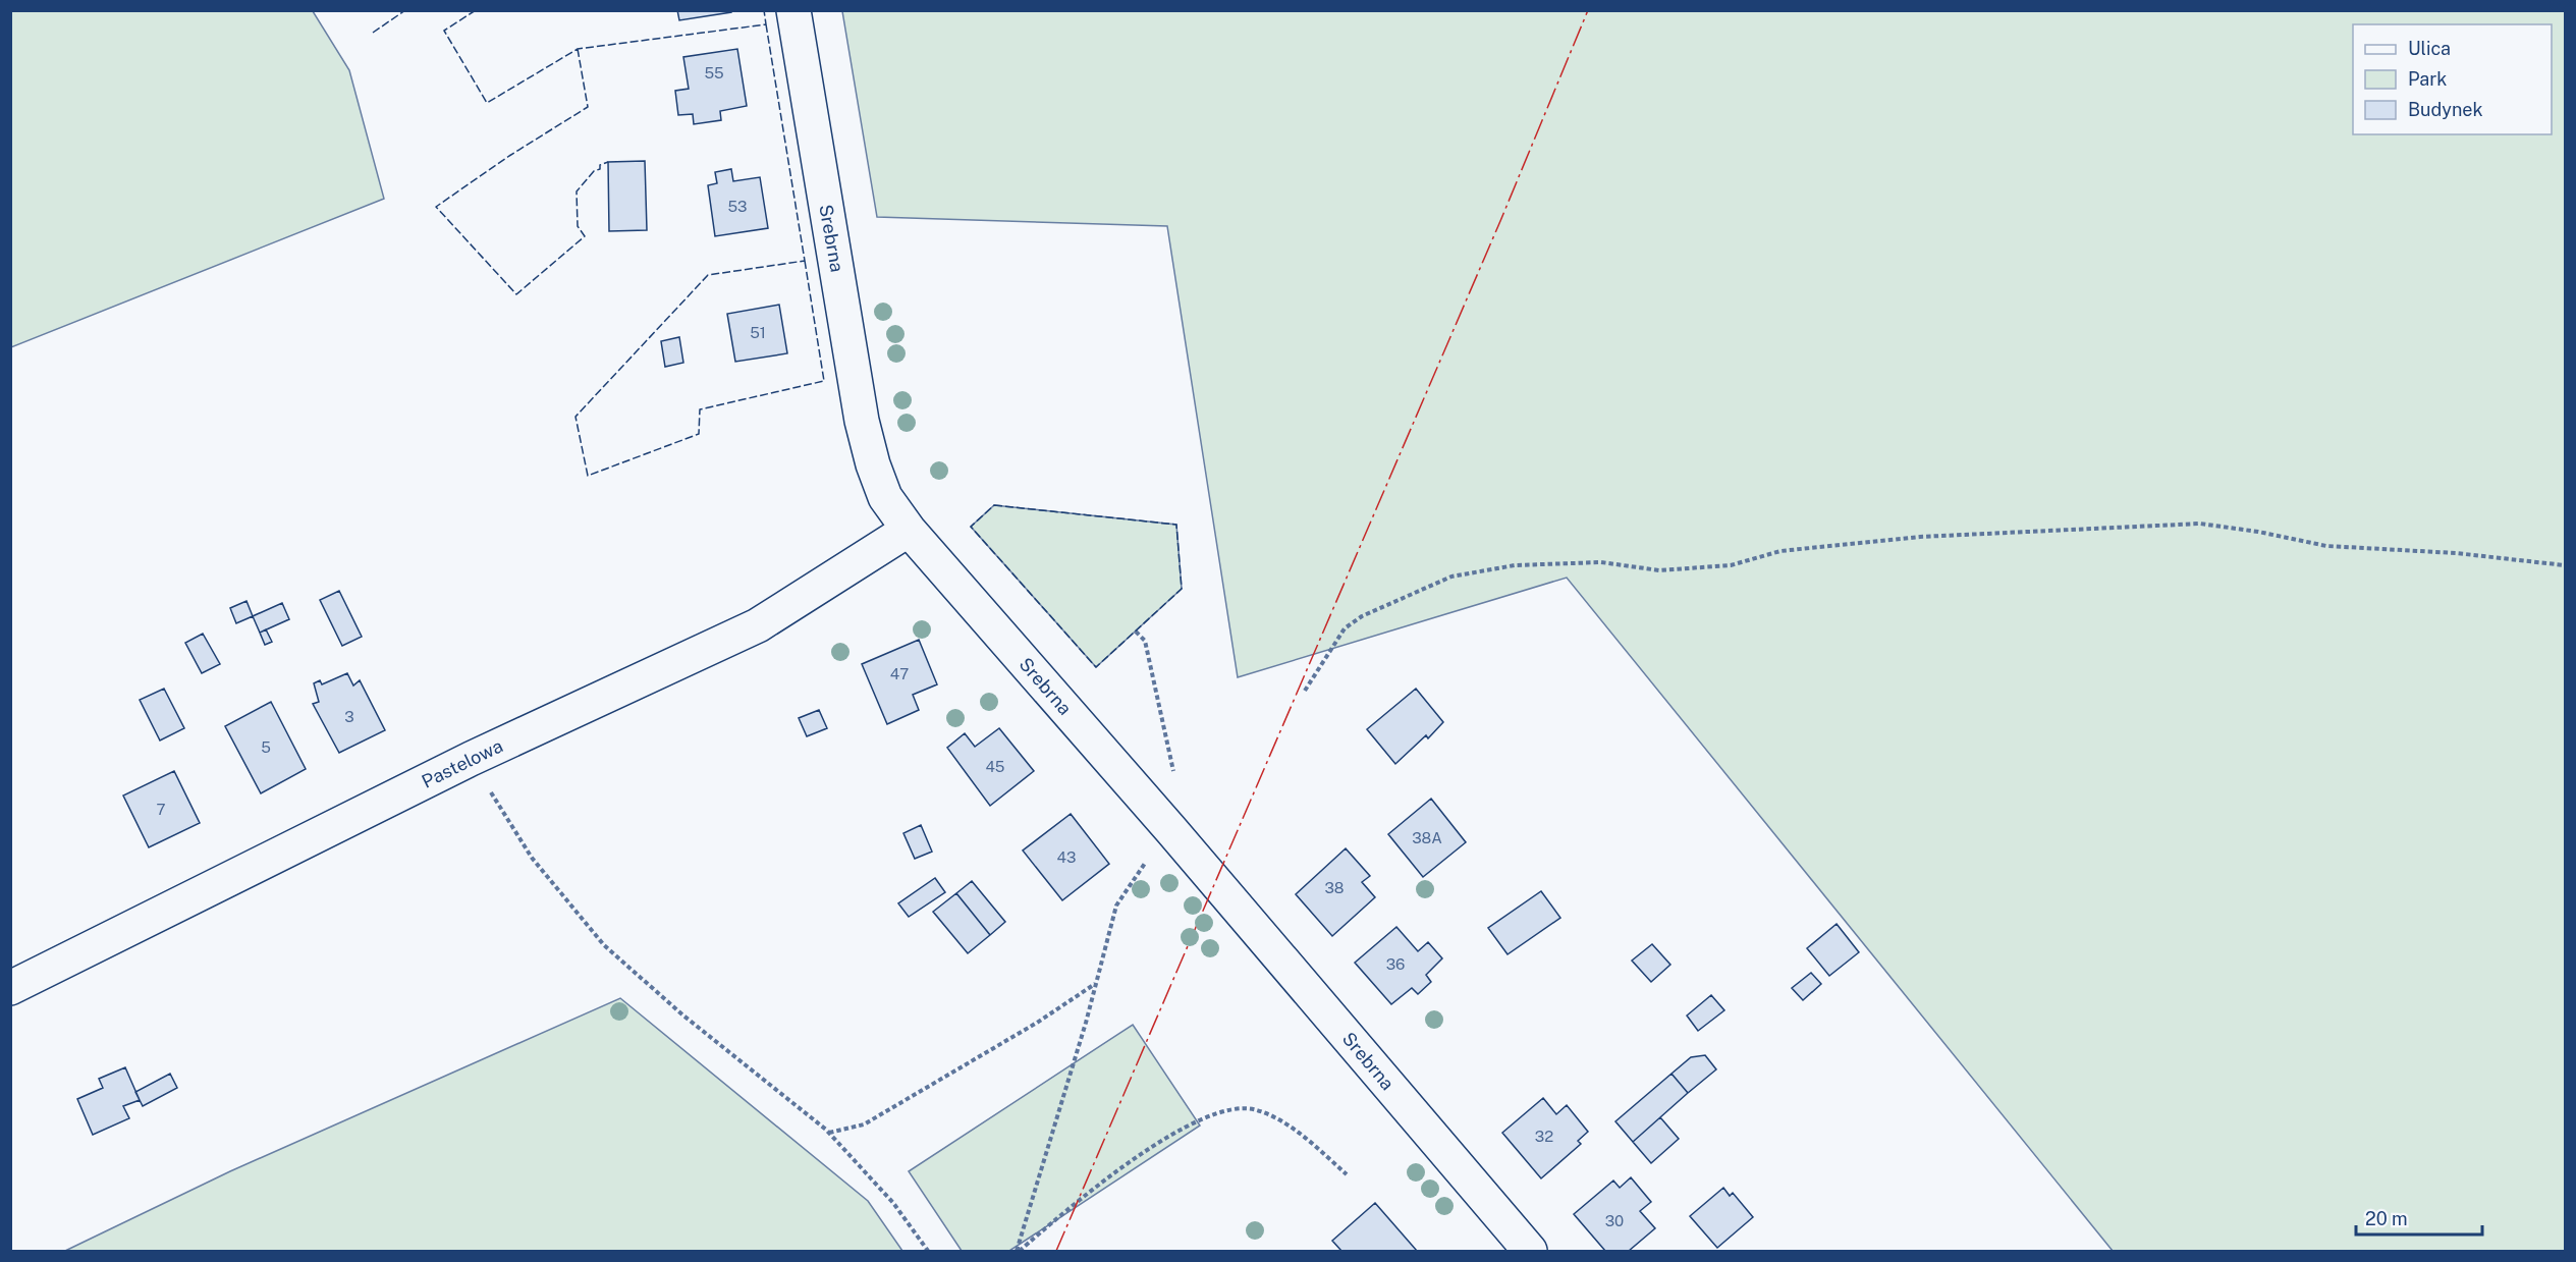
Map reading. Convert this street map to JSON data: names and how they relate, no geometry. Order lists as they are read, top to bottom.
{
  "streets": {
    "street": ["Srebrna", "Pastelowa"]
  },
  "crossings": [
    ["Srebrna", "Pastelowa"]
  ],
  "house_numbers": [
    "55",
    "53",
    "51",
    "47",
    "3",
    "5",
    "45",
    "7",
    "38A",
    "43",
    "38",
    "36",
    "32",
    "30"
  ],
  "legend": ["Ulica", "Park", "Budynek"],
  "scale_bar": "20 m"
}
